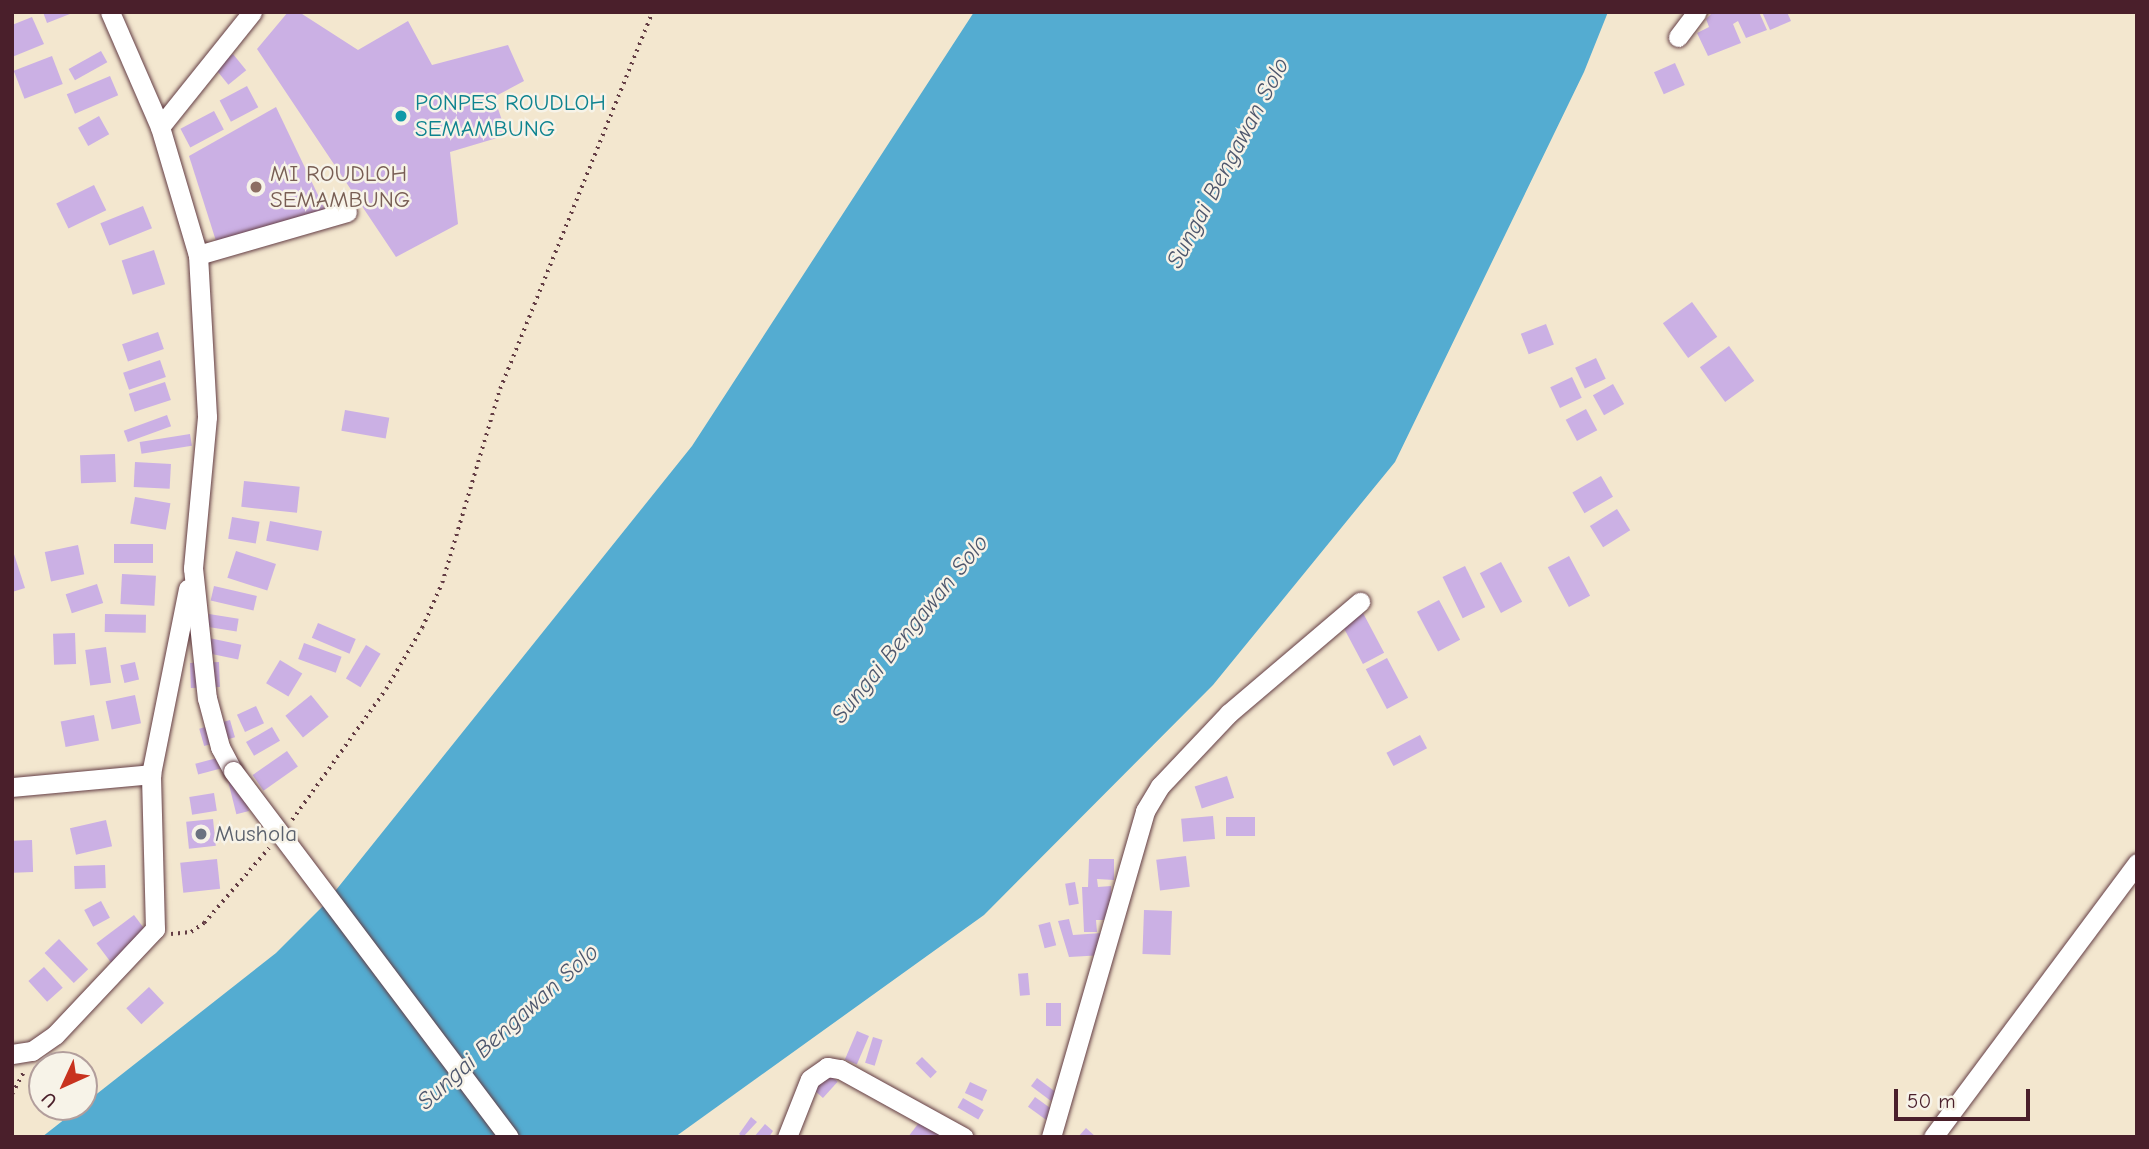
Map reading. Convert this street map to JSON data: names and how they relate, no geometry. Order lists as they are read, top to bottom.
{
  "water": ["Sungai Bengawan Solo"],
  "places": ["PONPES ROUDLOH SEMAMBUNG", "MI ROUDLOH SEMAMBUNG", "Mushola"],
  "scale_bar": "50 m",
  "north": "bottom left"
}
